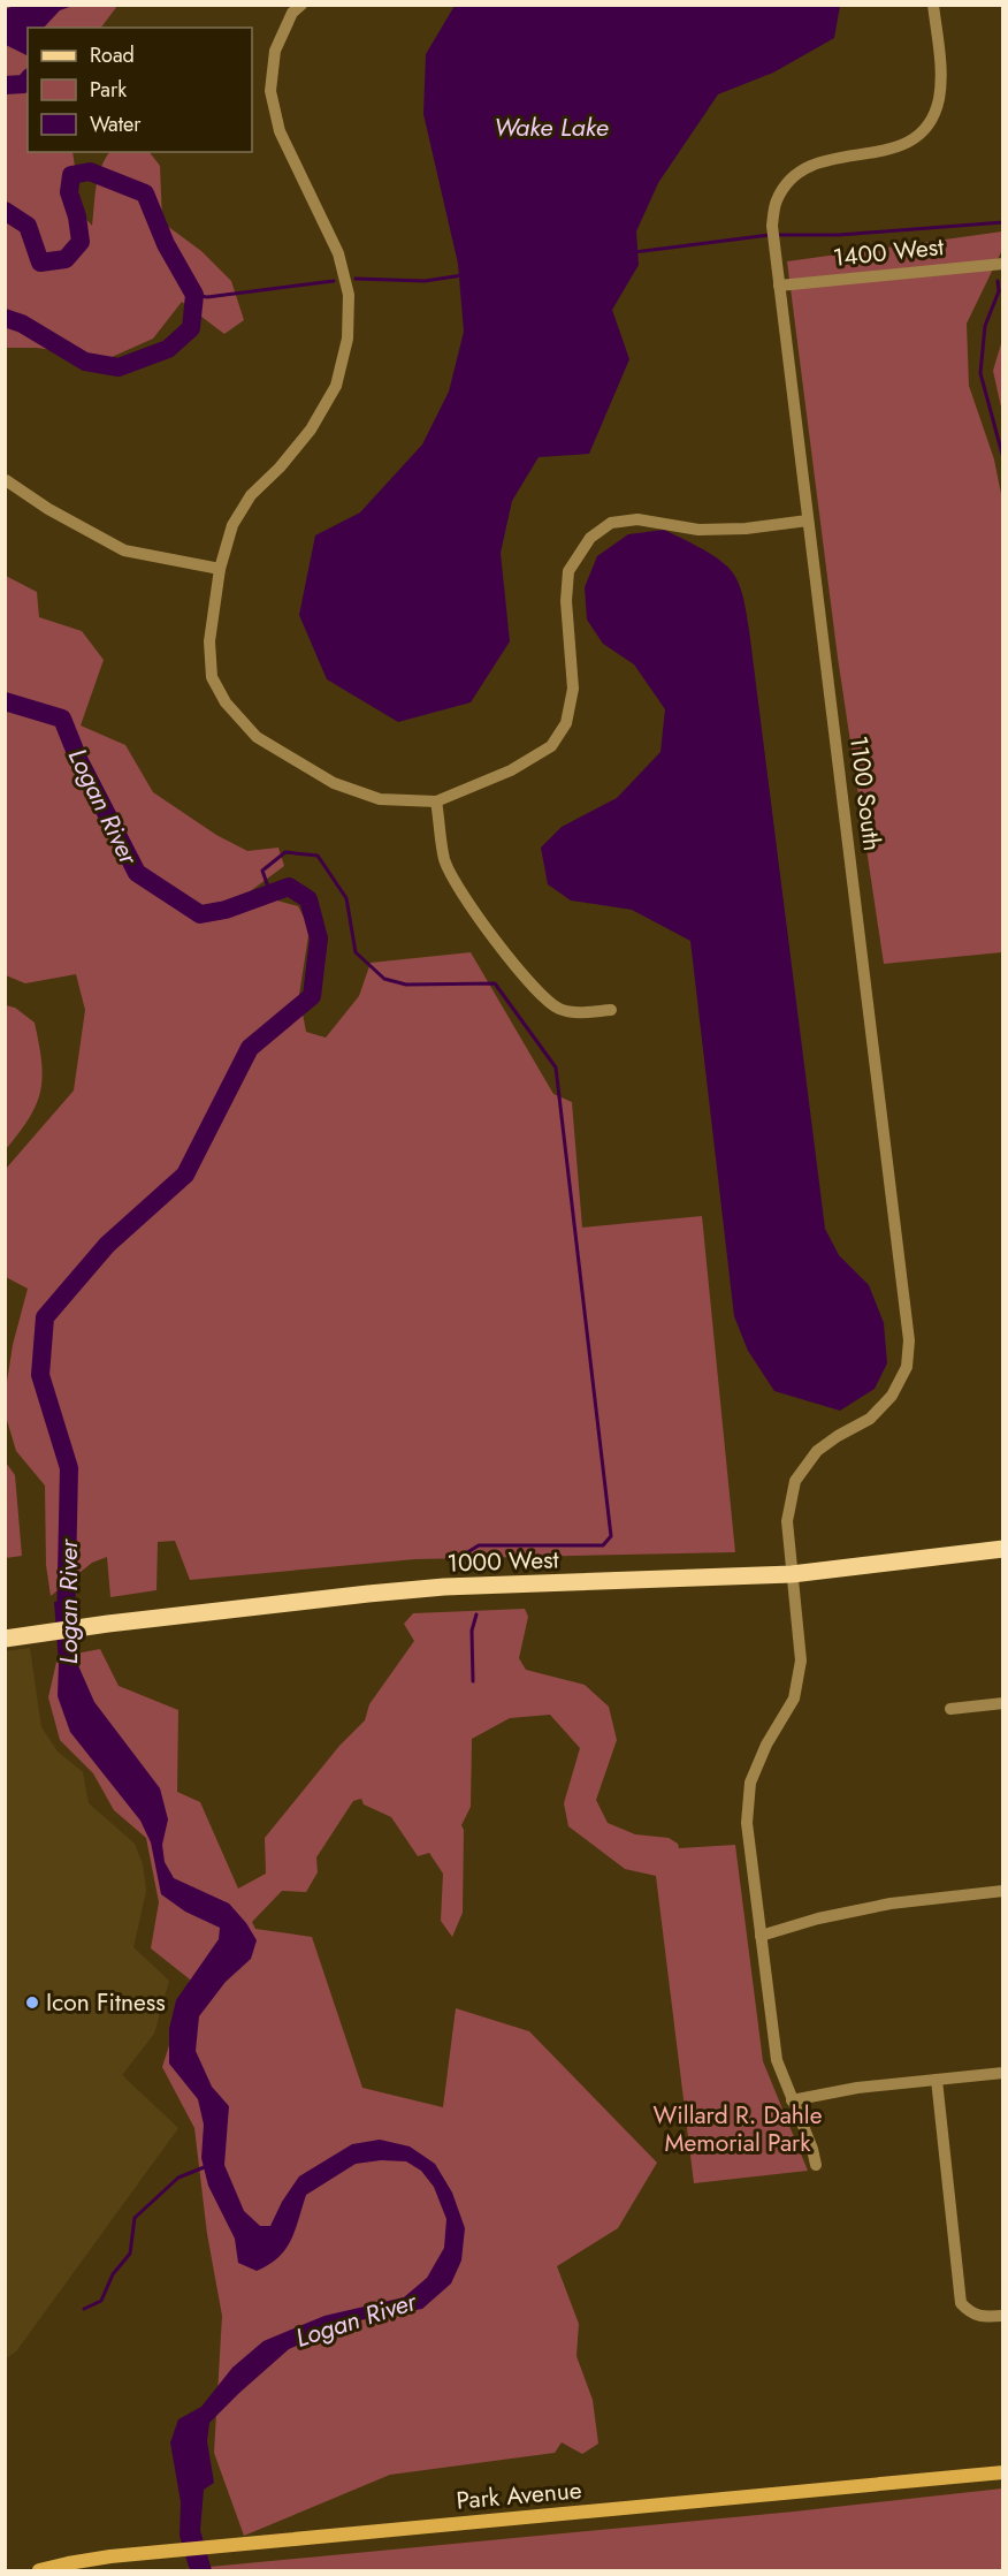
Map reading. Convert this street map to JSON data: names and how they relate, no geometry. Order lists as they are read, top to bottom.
{
  "streets": {
    "main road": ["1000 West"],
    "street": ["1400 West", "1100 South", "Park Avenue"]
  },
  "crossings": [
    ["1400 West", "1100 South"],
    ["1100 South", "1000 West"]
  ],
  "water": ["Wake Lake", "Logan River"],
  "parks": ["Willard R. Dahle Memorial Park"],
  "places": ["Icon Fitness"],
  "legend": ["Road", "Park", "Water"]
}
